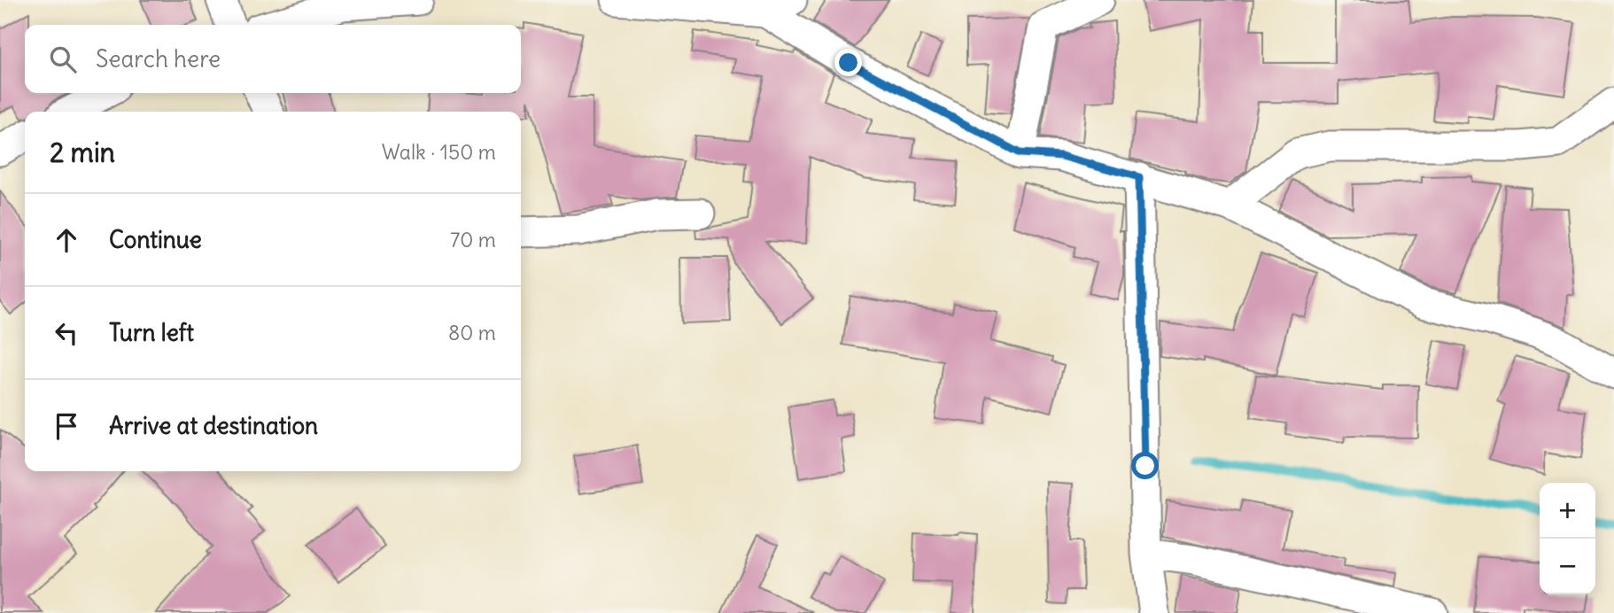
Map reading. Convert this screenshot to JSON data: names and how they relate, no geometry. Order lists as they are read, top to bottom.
{
  "page": {
    "search": "Search here",
    "heading": ["2 min", "Walk · 150 m"],
    "list": [
      ["Continue", "70 m"],
      ["Turn left", "80 m"],
      "Arrive at destination"
    ],
    "map_buttons": ["+", "−"]
  }
}
